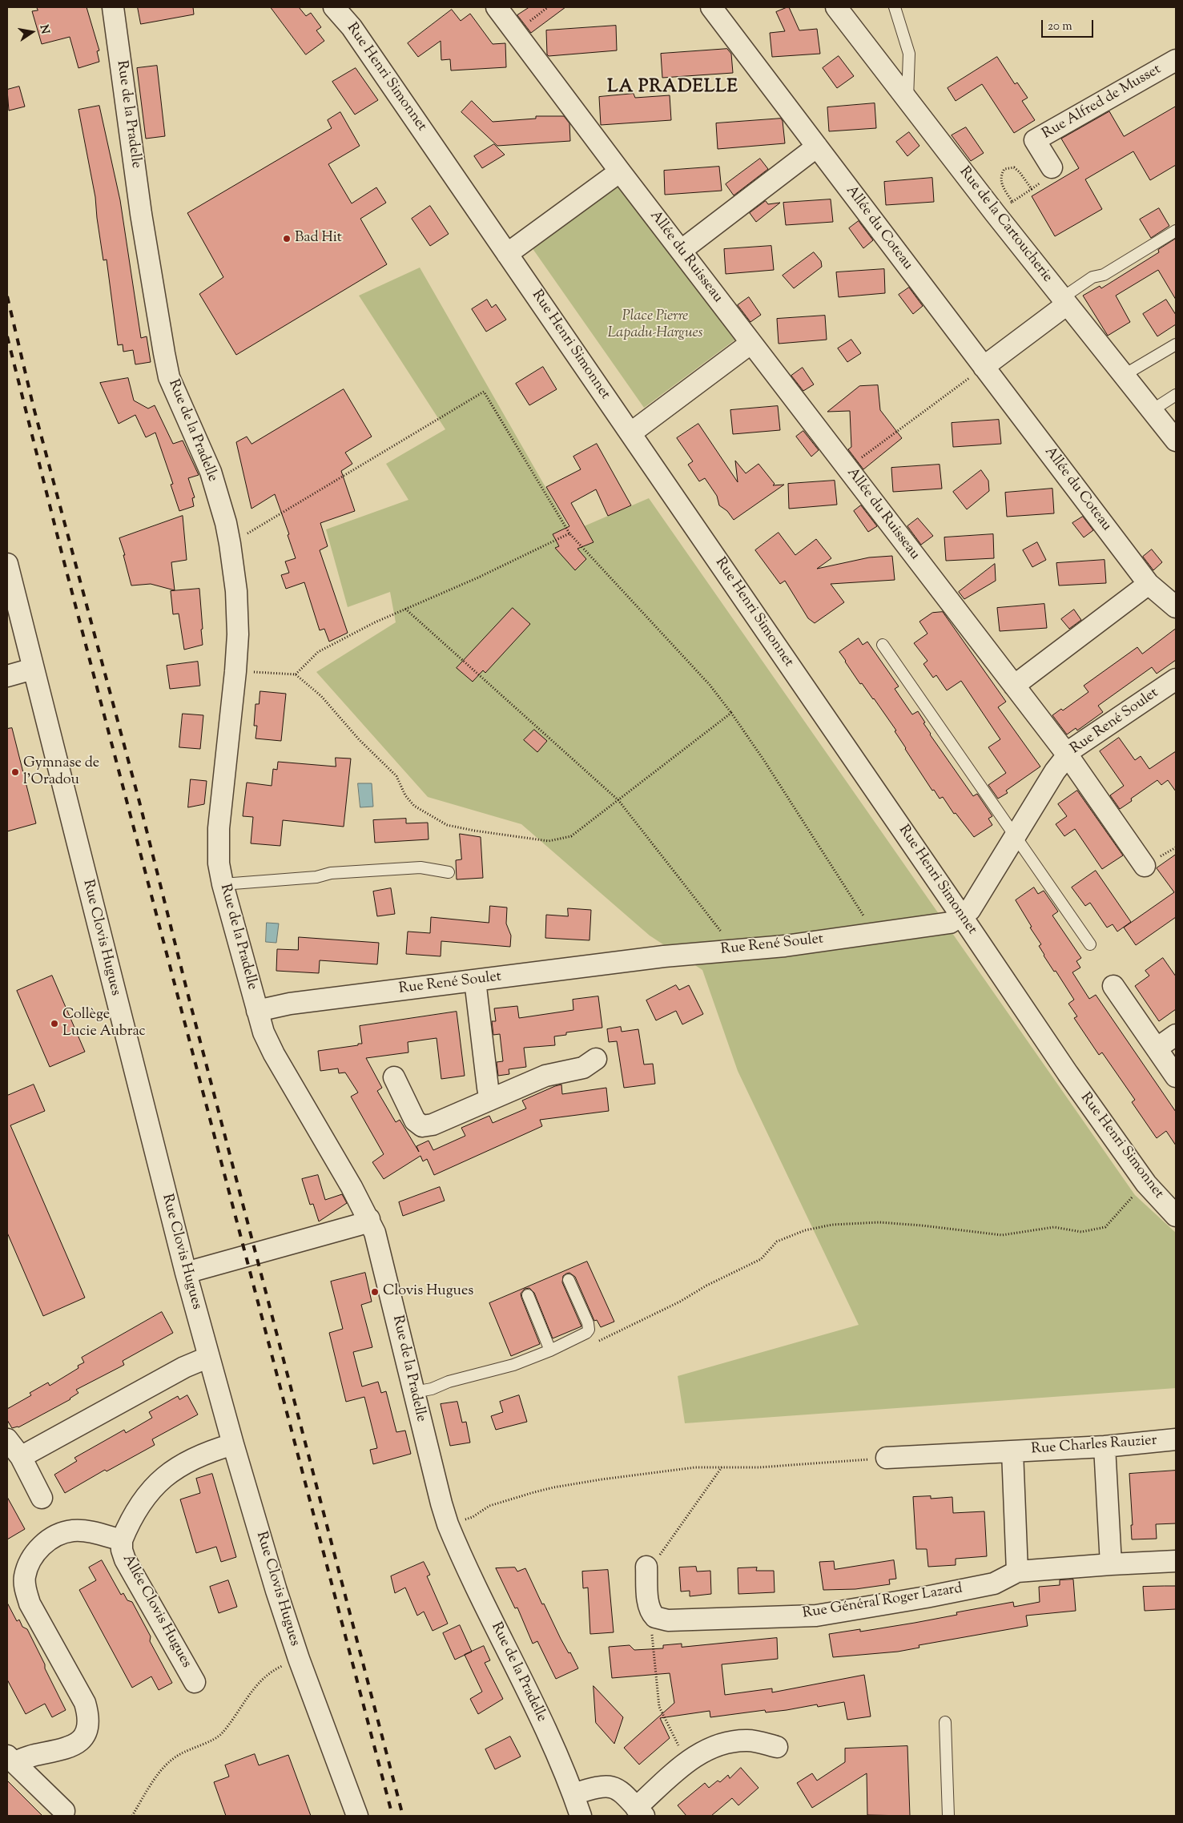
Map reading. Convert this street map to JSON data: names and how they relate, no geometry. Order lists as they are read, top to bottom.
{
  "streets": {
    "street": [
      "Rue Henri Simonnet",
      "Rue Alfred de Musset",
      "Rue de la Pradelle",
      "Rue de la Cartoucherie",
      "Allée du Coteau",
      "Allée du Ruisseau",
      "Rue René Soulet",
      "Rue Clovis Hugues",
      "Rue Charles Rauzier",
      "Rue Général Roger Lazard",
      "Allée Clovis Hugues"
    ]
  },
  "crossings": [
    ["Rue Henri Simonnet", "Rue René Soulet"],
    ["Rue de la Pradelle", "Rue René Soulet"],
    ["Allée du Ruisseau", "Rue René Soulet"],
    ["Rue Clovis Hugues", "Allée Clovis Hugues"],
    ["Rue Charles Rauzier", "Rue Général Roger Lazard"]
  ],
  "districts": ["LA PRADELLE"],
  "parks": ["Place Pierre Lapadu-Hargues"],
  "places": [
    "Bad Hit",
    "Gymnase de l'Oradou",
    "Collège Lucie Aubrac",
    "Clovis Hugues"
  ],
  "scale_bar": "20 m",
  "north": "right"
}
